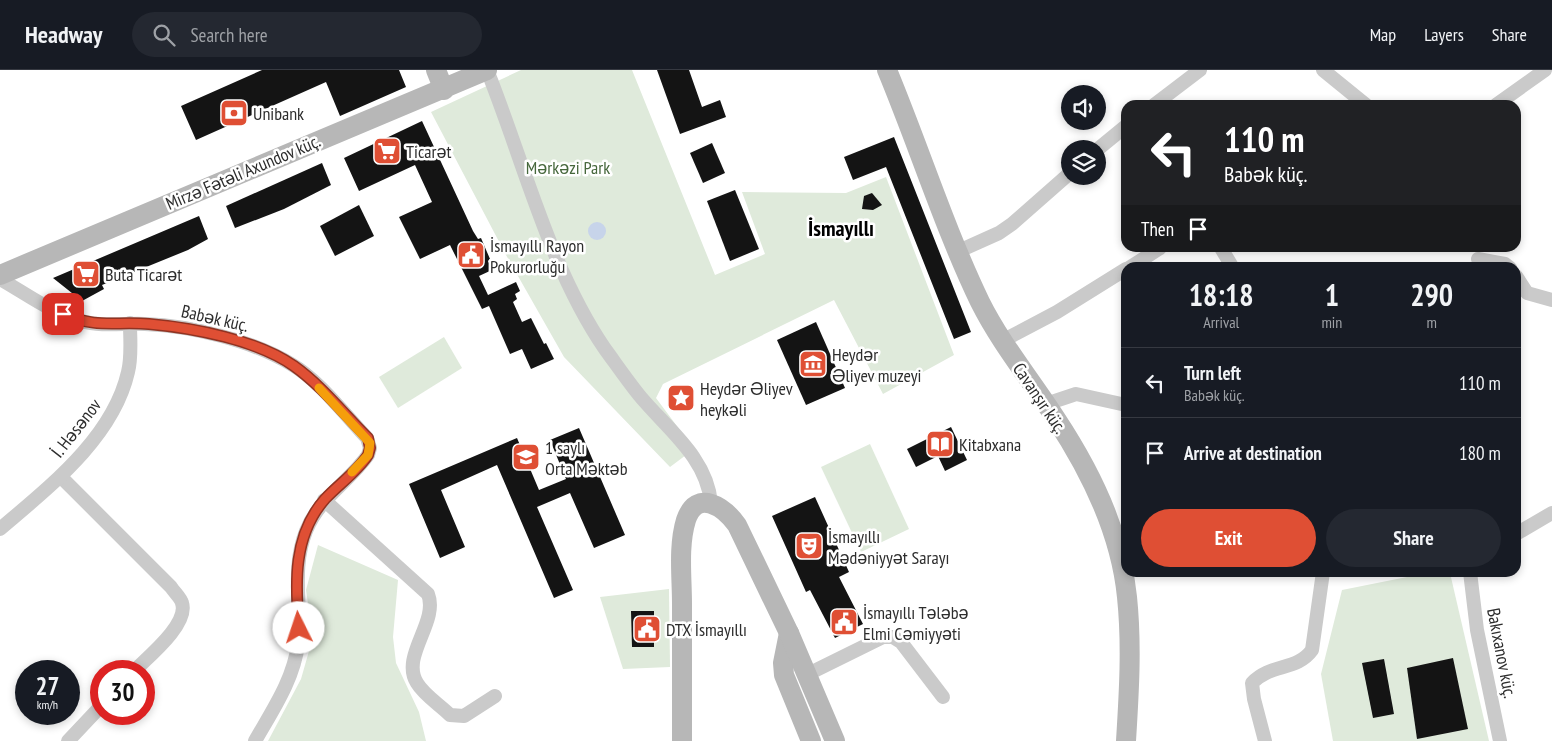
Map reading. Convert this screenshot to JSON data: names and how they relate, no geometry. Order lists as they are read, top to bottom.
{
  "streets": {
    "main road": ["Mirzə Fətəli Axundov küç.", "Cavanşır küç."],
    "street": ["Babək küç.", "İ. Həsənov", "Bakıxanov küç."]
  },
  "crossings": [
    ["Babək küç.", "İ. Həsənov"]
  ],
  "districts": ["İsmayıllı"],
  "parks": ["Mərkəzi Park"],
  "places": {
    "bank": ["Unibank"],
    "supermarket": ["Ticarət", "Buta Ticarət"],
    "public building": ["İsmayıllı Rayon Pokurorluğu", "İsmayıllı Tələbə Elmi Cəmiyyəti", "DTX İsmayıllı"],
    "museum": ["Heydər Əliyev muzeyi"],
    "place": ["Heydər Əliyev heykəli"],
    "library": ["Kitabxana"],
    "school or university": ["1 saylı Orta Məktəb"],
    "theatre": ["İsmayıllı Mədəniyyət Sarayı"]
  },
  "page": {
    "header": "Headway",
    "search": "Search here",
    "nav": ["Map", "Layers", "Share"],
    "turn": ["110 m", "Babək küç."],
    "then": "Then",
    "eta": [
      "18:18",
      "Arrival",
      "1",
      "min",
      "290",
      "m"
    ],
    "list": [
      {
        "name": "Turn left",
        "note": "Babək küç.",
        "value": "110 m"
      },
      {
        "name": "Arrive at destination",
        "value": "180 m"
      }
    ],
    "buttons": ["Exit", "Share"],
    "speed": "27 km/h",
    "limit": "30"
  }
}
